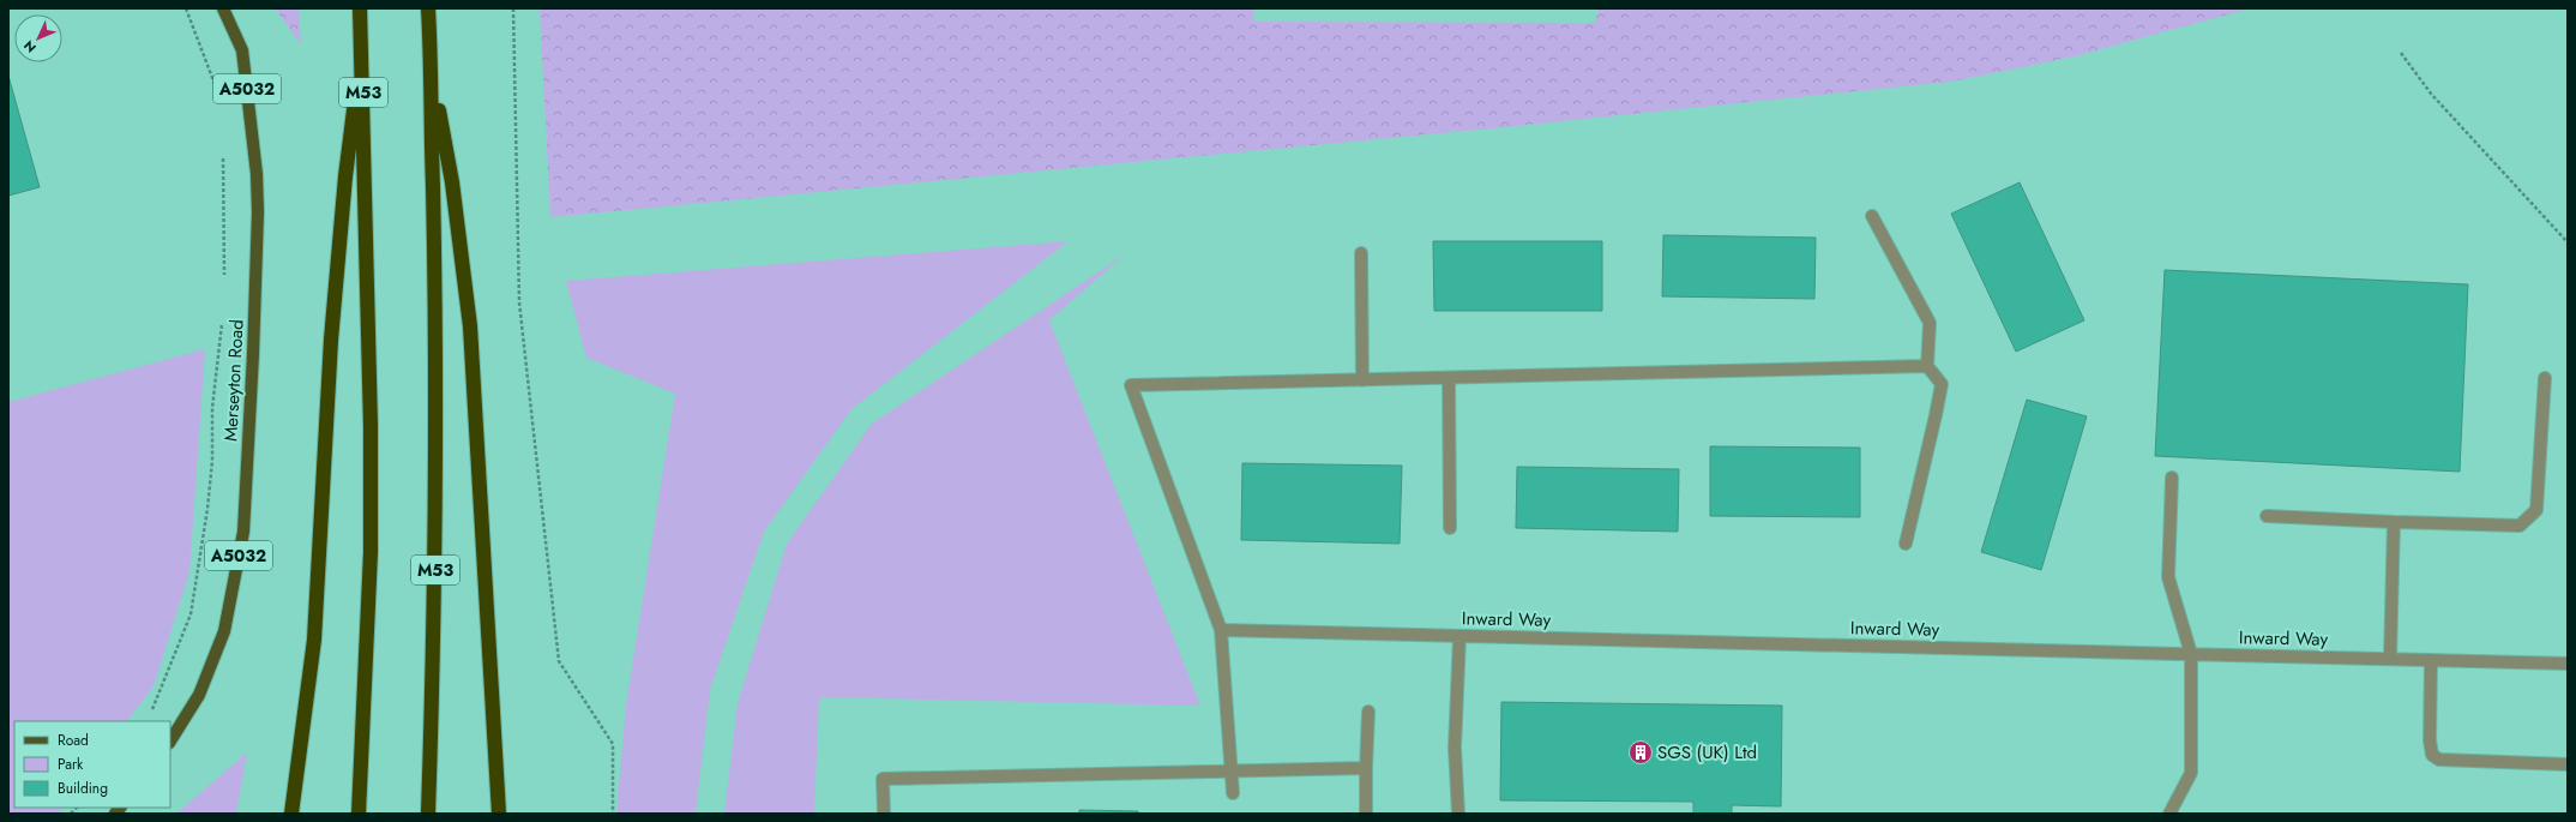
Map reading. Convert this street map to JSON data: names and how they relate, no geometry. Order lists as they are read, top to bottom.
{
  "streets": {
    "highway": ["M53"],
    "main road": ["A5032", "Merseyton Road"],
    "street": ["Inward Way"]
  },
  "places": {
    "building": ["SGS (UK) Ltd"]
  },
  "legend": ["Road", "Park", "Building"],
  "north": "bottom left"
}
